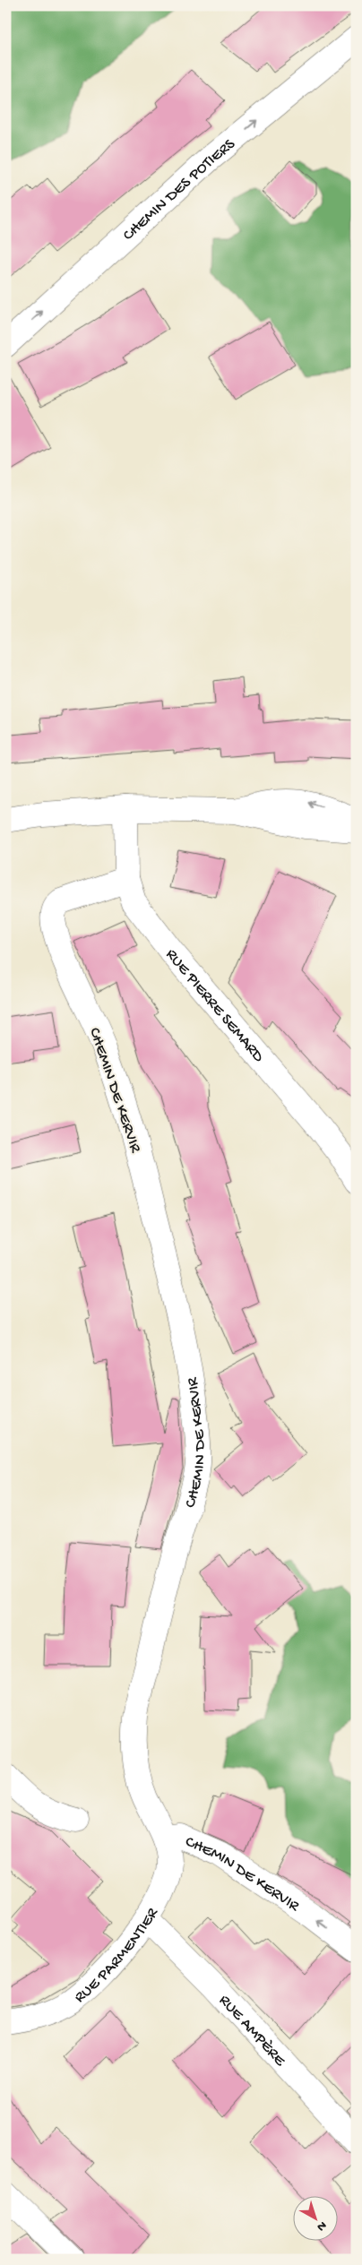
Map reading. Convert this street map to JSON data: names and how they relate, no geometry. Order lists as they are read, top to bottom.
{
  "streets": {
    "street": [
      "CHEMIN DES POTIERS",
      "RUE PIERRE SEMARD",
      "CHEMIN DE KERVIR",
      "RUE PARMENTIER",
      "RUE AMPÈRE"
    ]
  },
  "crossings": [
    ["RUE PIERRE SEMARD", "CHEMIN DE KERVIR"],
    ["CHEMIN DE KERVIR", "RUE PARMENTIER"],
    ["RUE PARMENTIER", "RUE AMPÈRE"]
  ],
  "one_way": ["CHEMIN DES POTIERS"],
  "north": "bottom right"
}
